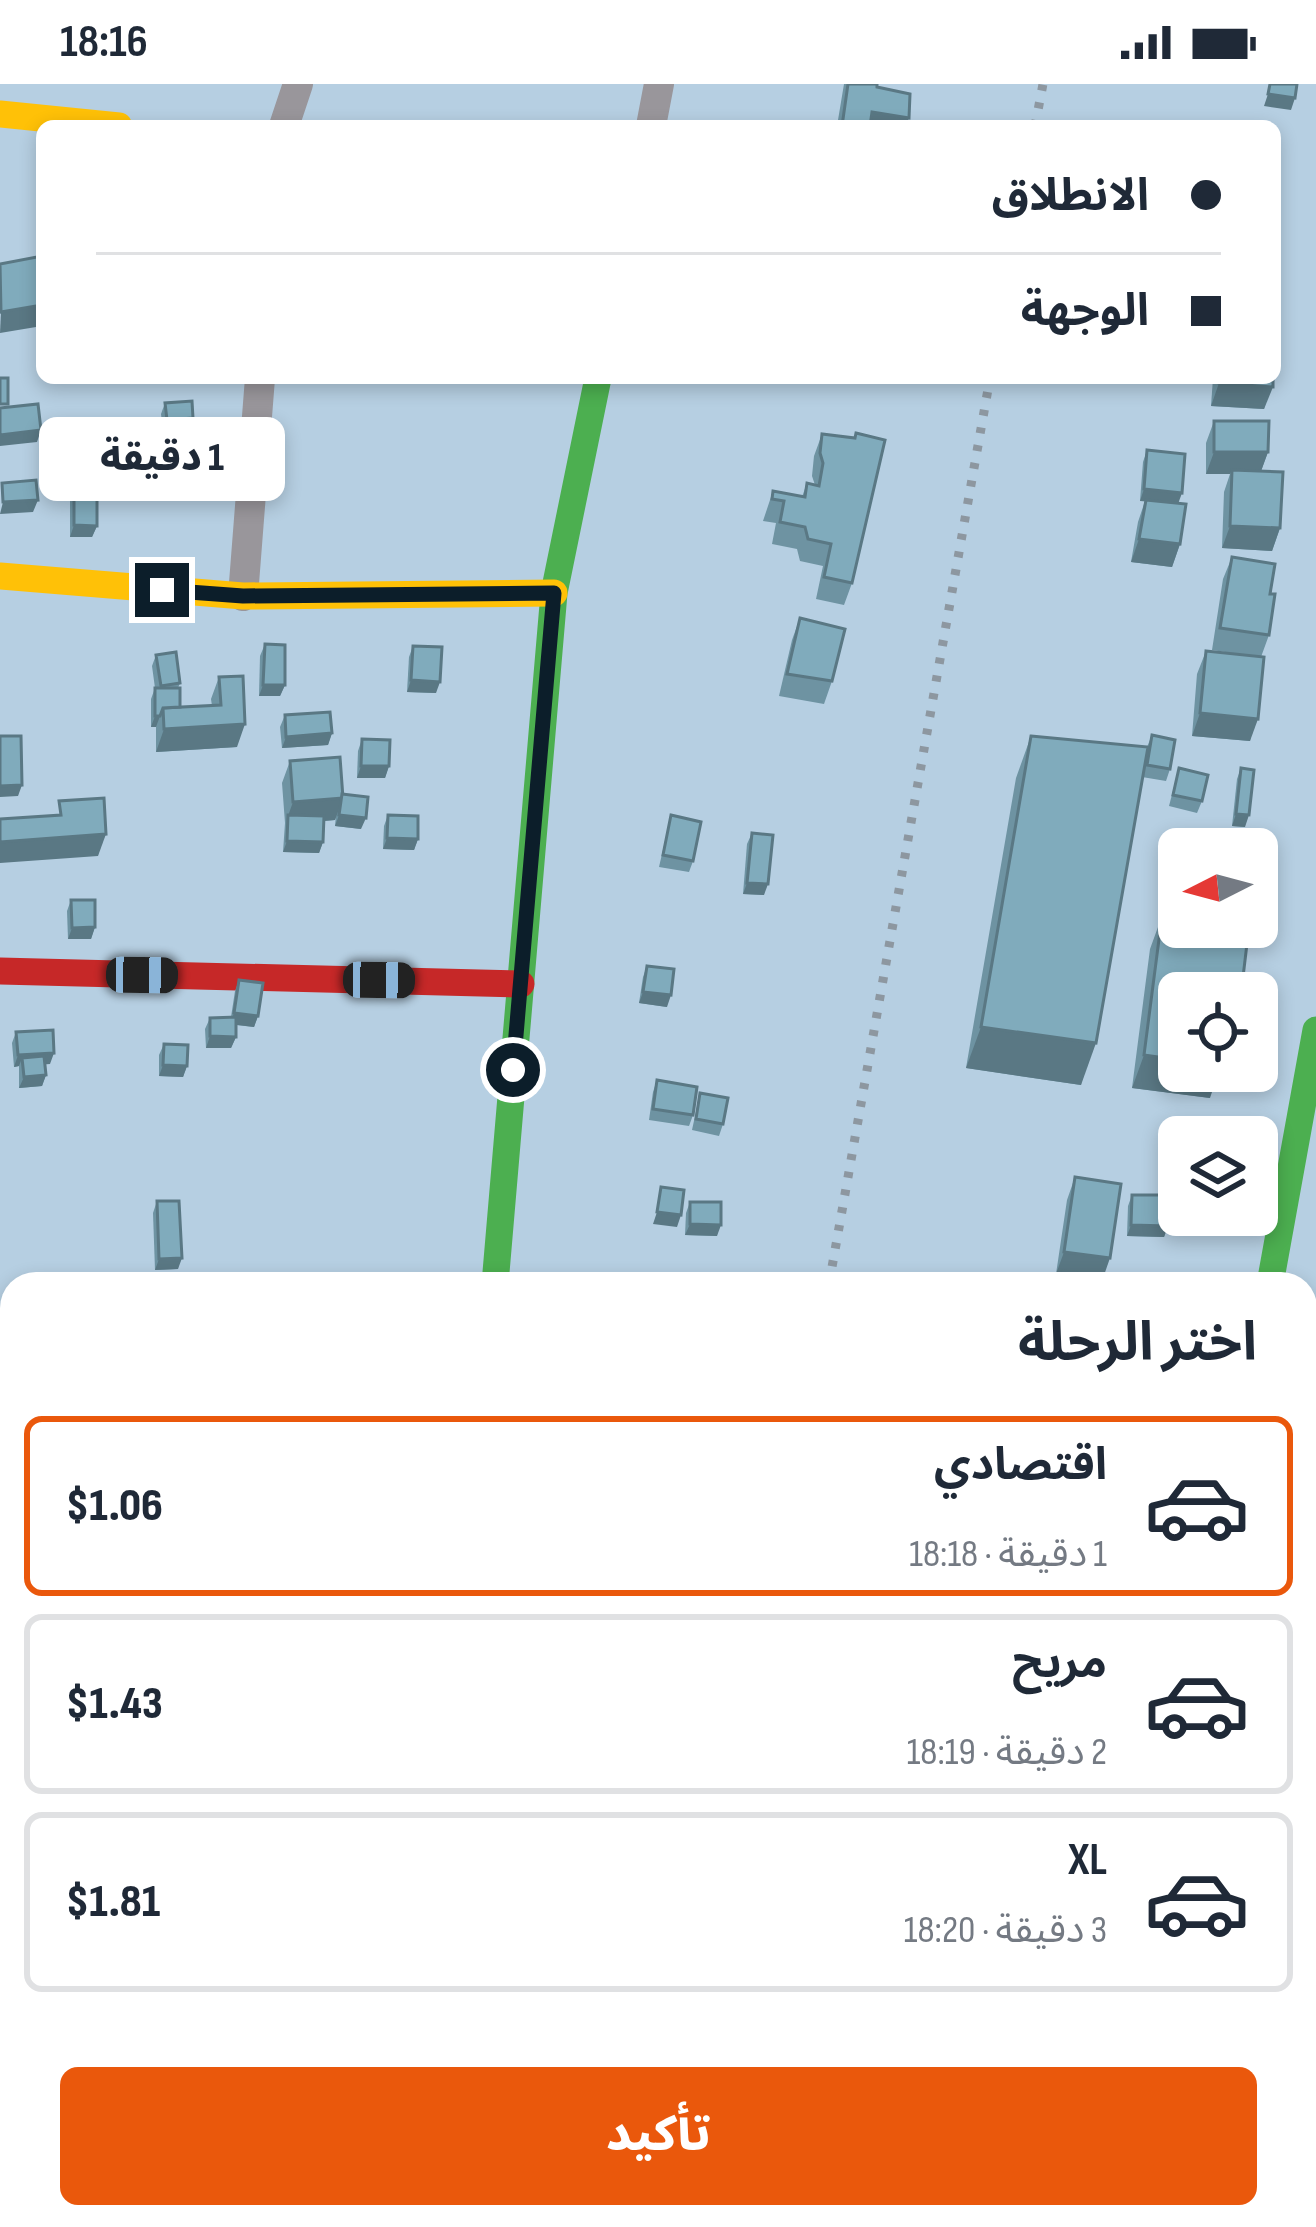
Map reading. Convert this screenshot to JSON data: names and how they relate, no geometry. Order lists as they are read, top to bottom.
{
  "north": "left",
  "page": {
    "status": "18:16",
    "banner": ["الانطلاق", "الوجهة"],
    "bubble": "1 دقيقة",
    "heading": "اختر الرحلة",
    "list": [
      {
        "name": "اقتصادي",
        "note": "1 دقيقة · 18:18",
        "value": "$1.06"
      },
      {
        "name": "مريح",
        "note": "2 دقيقة · 18:19",
        "value": "$1.43"
      },
      {
        "name": "XL",
        "note": "3 دقيقة · 18:20",
        "value": "$1.81"
      }
    ],
    "buttons": "تأكيد"
  }
}
